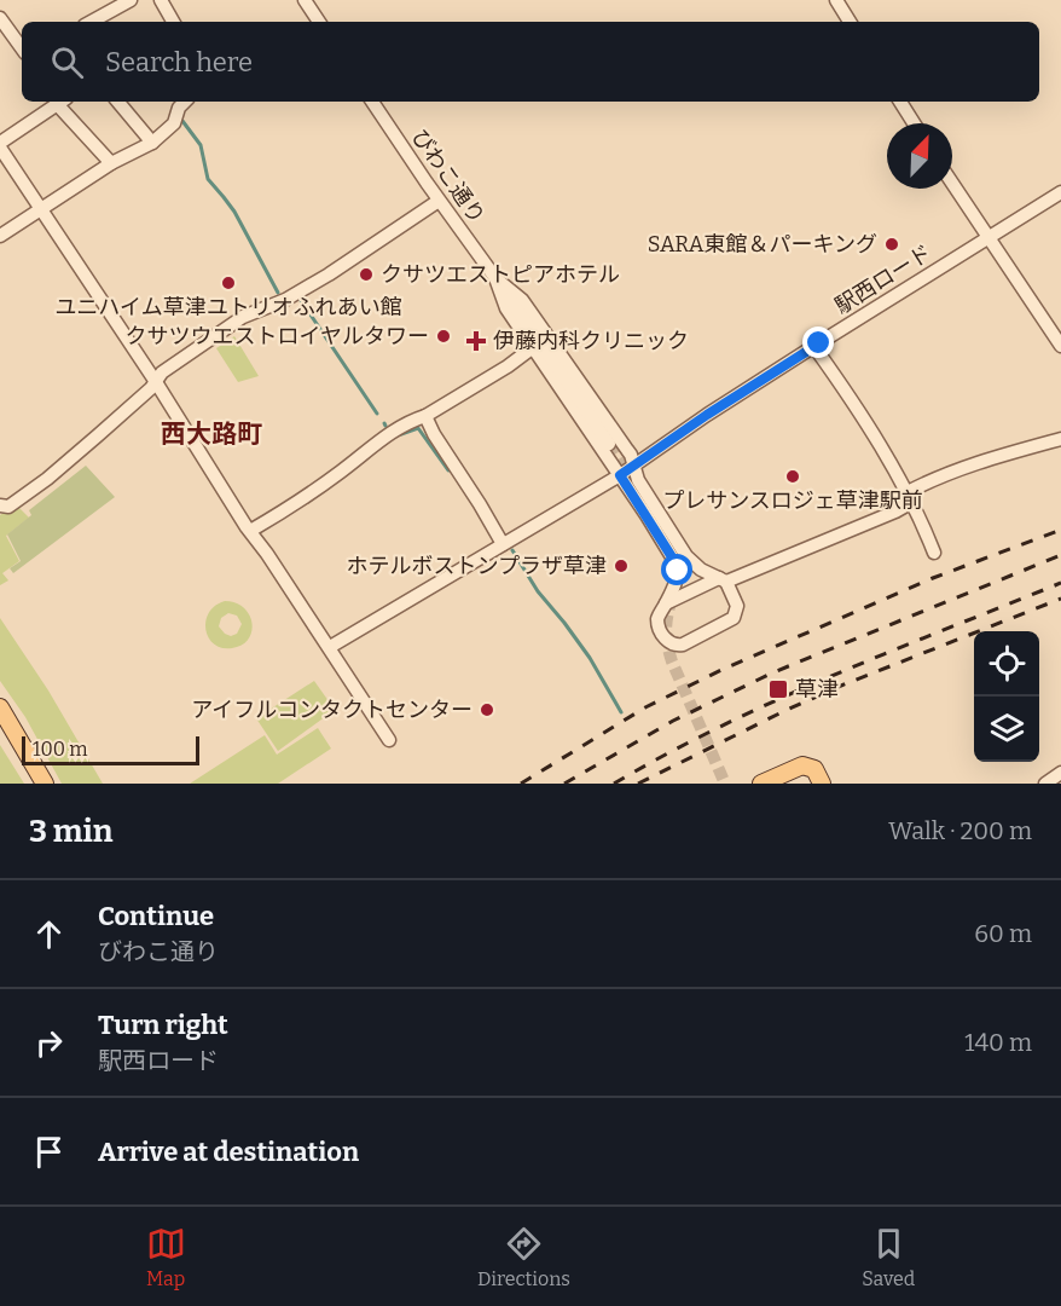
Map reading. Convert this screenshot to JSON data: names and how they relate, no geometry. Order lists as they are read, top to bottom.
{
  "streets": {
    "street": ["びわこ通り", "駅西ロード"]
  },
  "crossings": [
    ["びわこ通り", "駅西ロード"]
  ],
  "districts": ["西大路町"],
  "places": {
    "other": [
      "SARA東館＆パーキング",
      "クサツエストピアホテル",
      "ユニハイム草津ユトリオふれあい館",
      "クサツウエストロイヤルタワー",
      "プレサンスロジェ草津駅前",
      "ホテルボストンプラザ草津",
      "アイフルコンタクトセンター"
    ],
    "health": ["伊藤内科クリニック"],
    "transit": ["草津"]
  },
  "scale_bar": "100 m",
  "north": "top right",
  "page": {
    "search": "Search here",
    "scale": "100 m",
    "heading": ["3 min", "Walk · 200 m"],
    "list": [
      ["Continue", "びわこ通り", "60 m"],
      ["Turn right", "駅西ロード", "140 m"],
      "Arrive at destination"
    ],
    "nav": ["Map", "Directions", "Saved"]
  }
}
